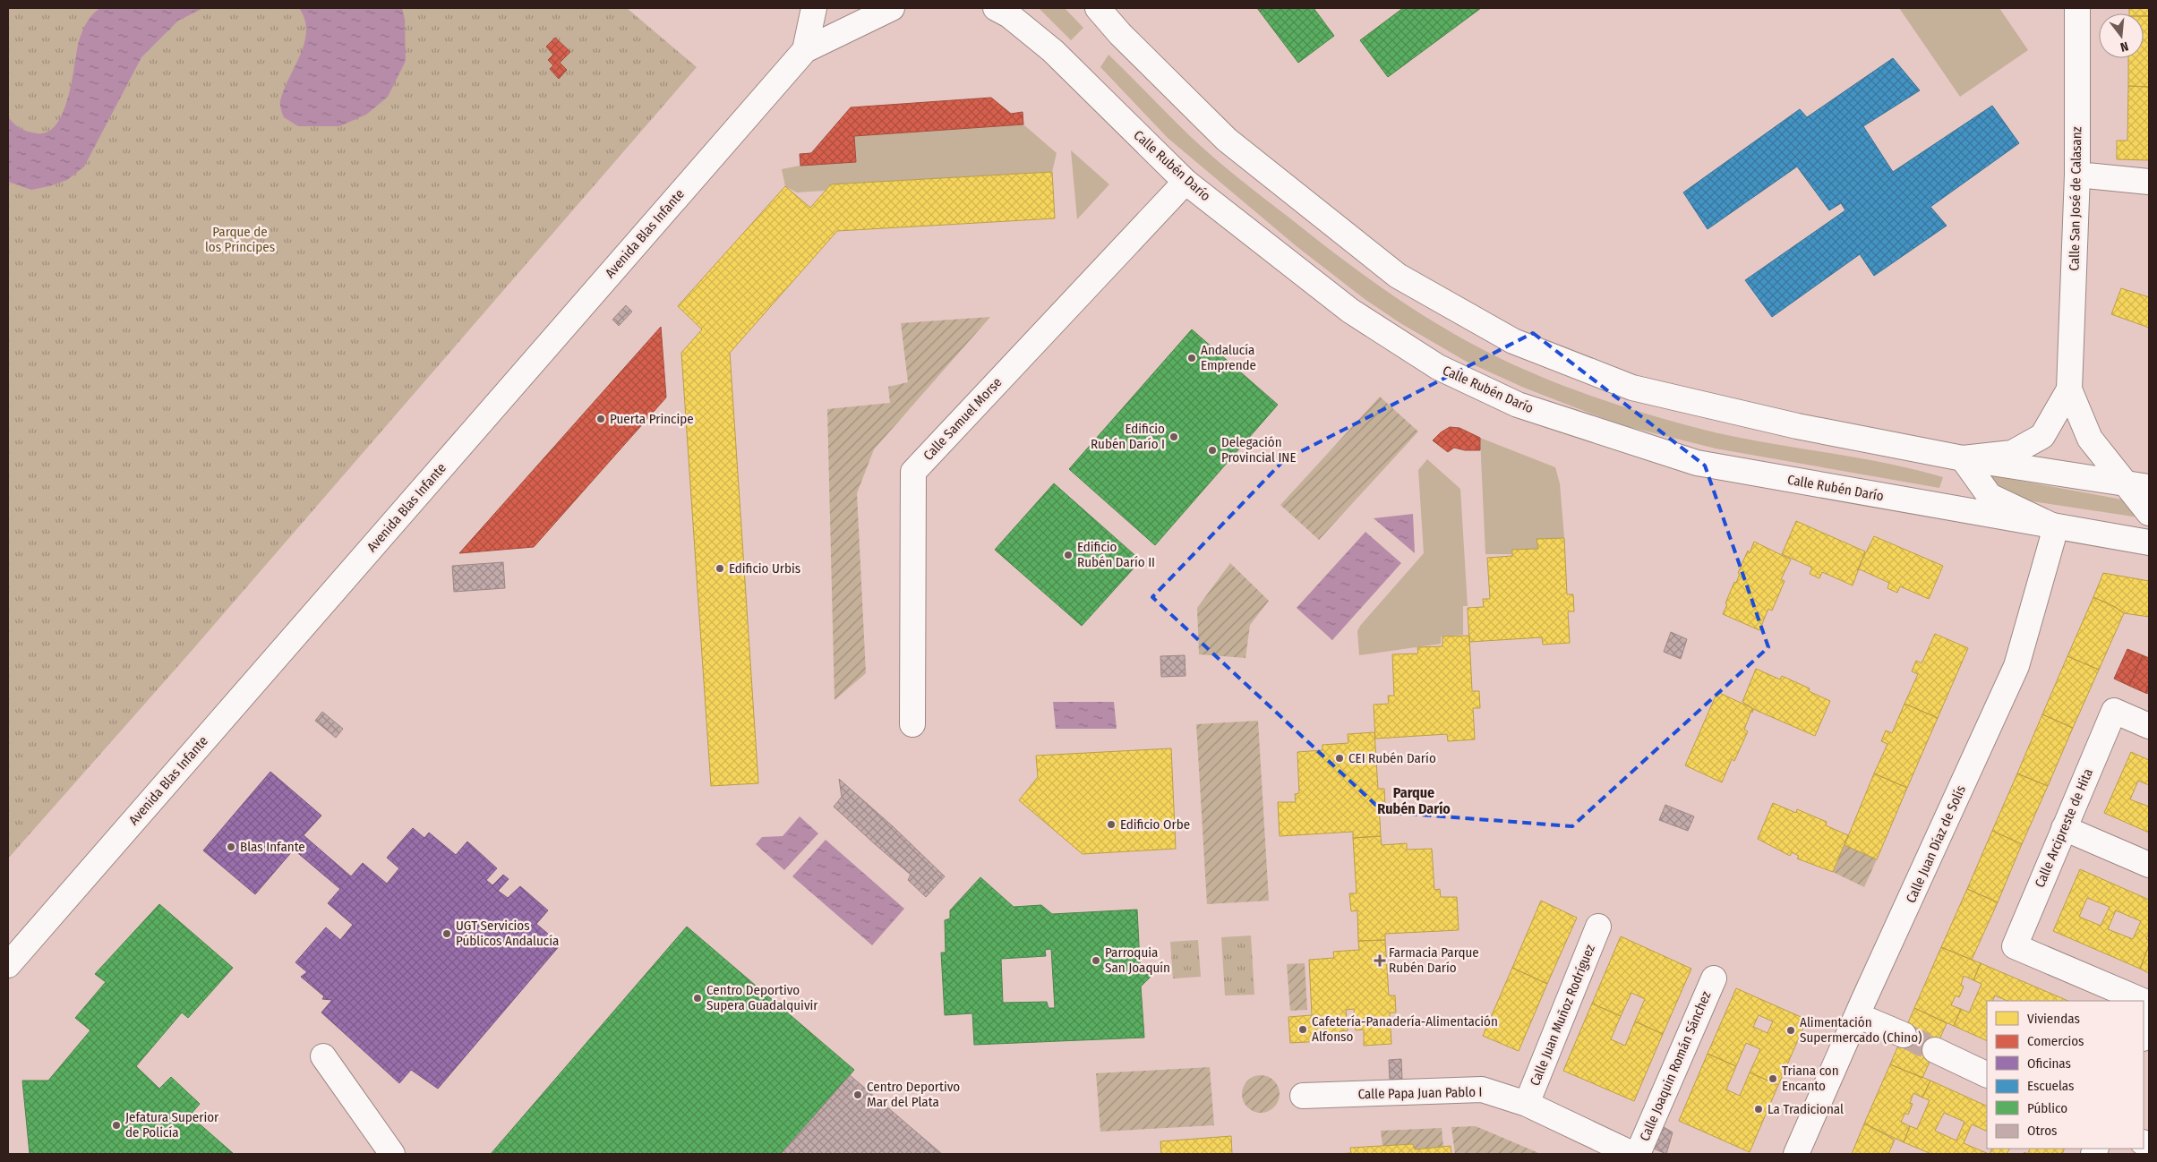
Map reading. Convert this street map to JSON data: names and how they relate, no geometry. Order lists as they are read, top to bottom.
{
  "streets": {
    "main road": [
      "Calle Rubén Darío",
      "Calle San José de Calasanz",
      "Avenida Blas Infante",
      "Calle Samuel Morse",
      "Calle Arcipreste de Hita",
      "Calle Juan Díaz de Solís",
      "Calle Juan Muñoz Rodríguez",
      "Calle Joaquin Román Sánchez",
      "Calle Papa Juan Pablo I"
    ]
  },
  "crossings": [
    ["Calle Rubén Darío", "Calle Samuel Morse"],
    ["Calle Rubén Darío", "Calle Juan Díaz de Solís"],
    ["Calle Juan Muñoz Rodríguez", "Calle Papa Juan Pablo I"]
  ],
  "districts": ["Parque Rubén Darío"],
  "parks": ["Parque de los Príncipes"],
  "places": {
    "other": [
      "Andalucía Emprende",
      "Puerta Principe",
      "Edificio Rubén Darío I",
      "Delegación Provincial INE",
      "Edificio Rubén Darío II",
      "Edificio Urbis",
      "CEI Rubén Darío",
      "Edificio Orbe",
      "Blas Infante",
      "UGT Servicios Públicos Andalucía",
      "Parroquia San Joaquín",
      "Centro Deportivo Supera Guadalquivir",
      "Cafetería-Panadería-Alimentación Alfonso",
      "Alimentación Supermercado (Chino)",
      "Triana con Encanto",
      "Centro Deportivo Mar del Plata",
      "La Tradicional",
      "Jefatura Superior de Policía"
    ],
    "health": ["Farmacia Parque Rubén Darío"]
  },
  "legend": [
    "Viviendas",
    "Comercios",
    "Oficinas",
    "Escuelas",
    "Público",
    "Otros"
  ],
  "north": "bottom"
}
